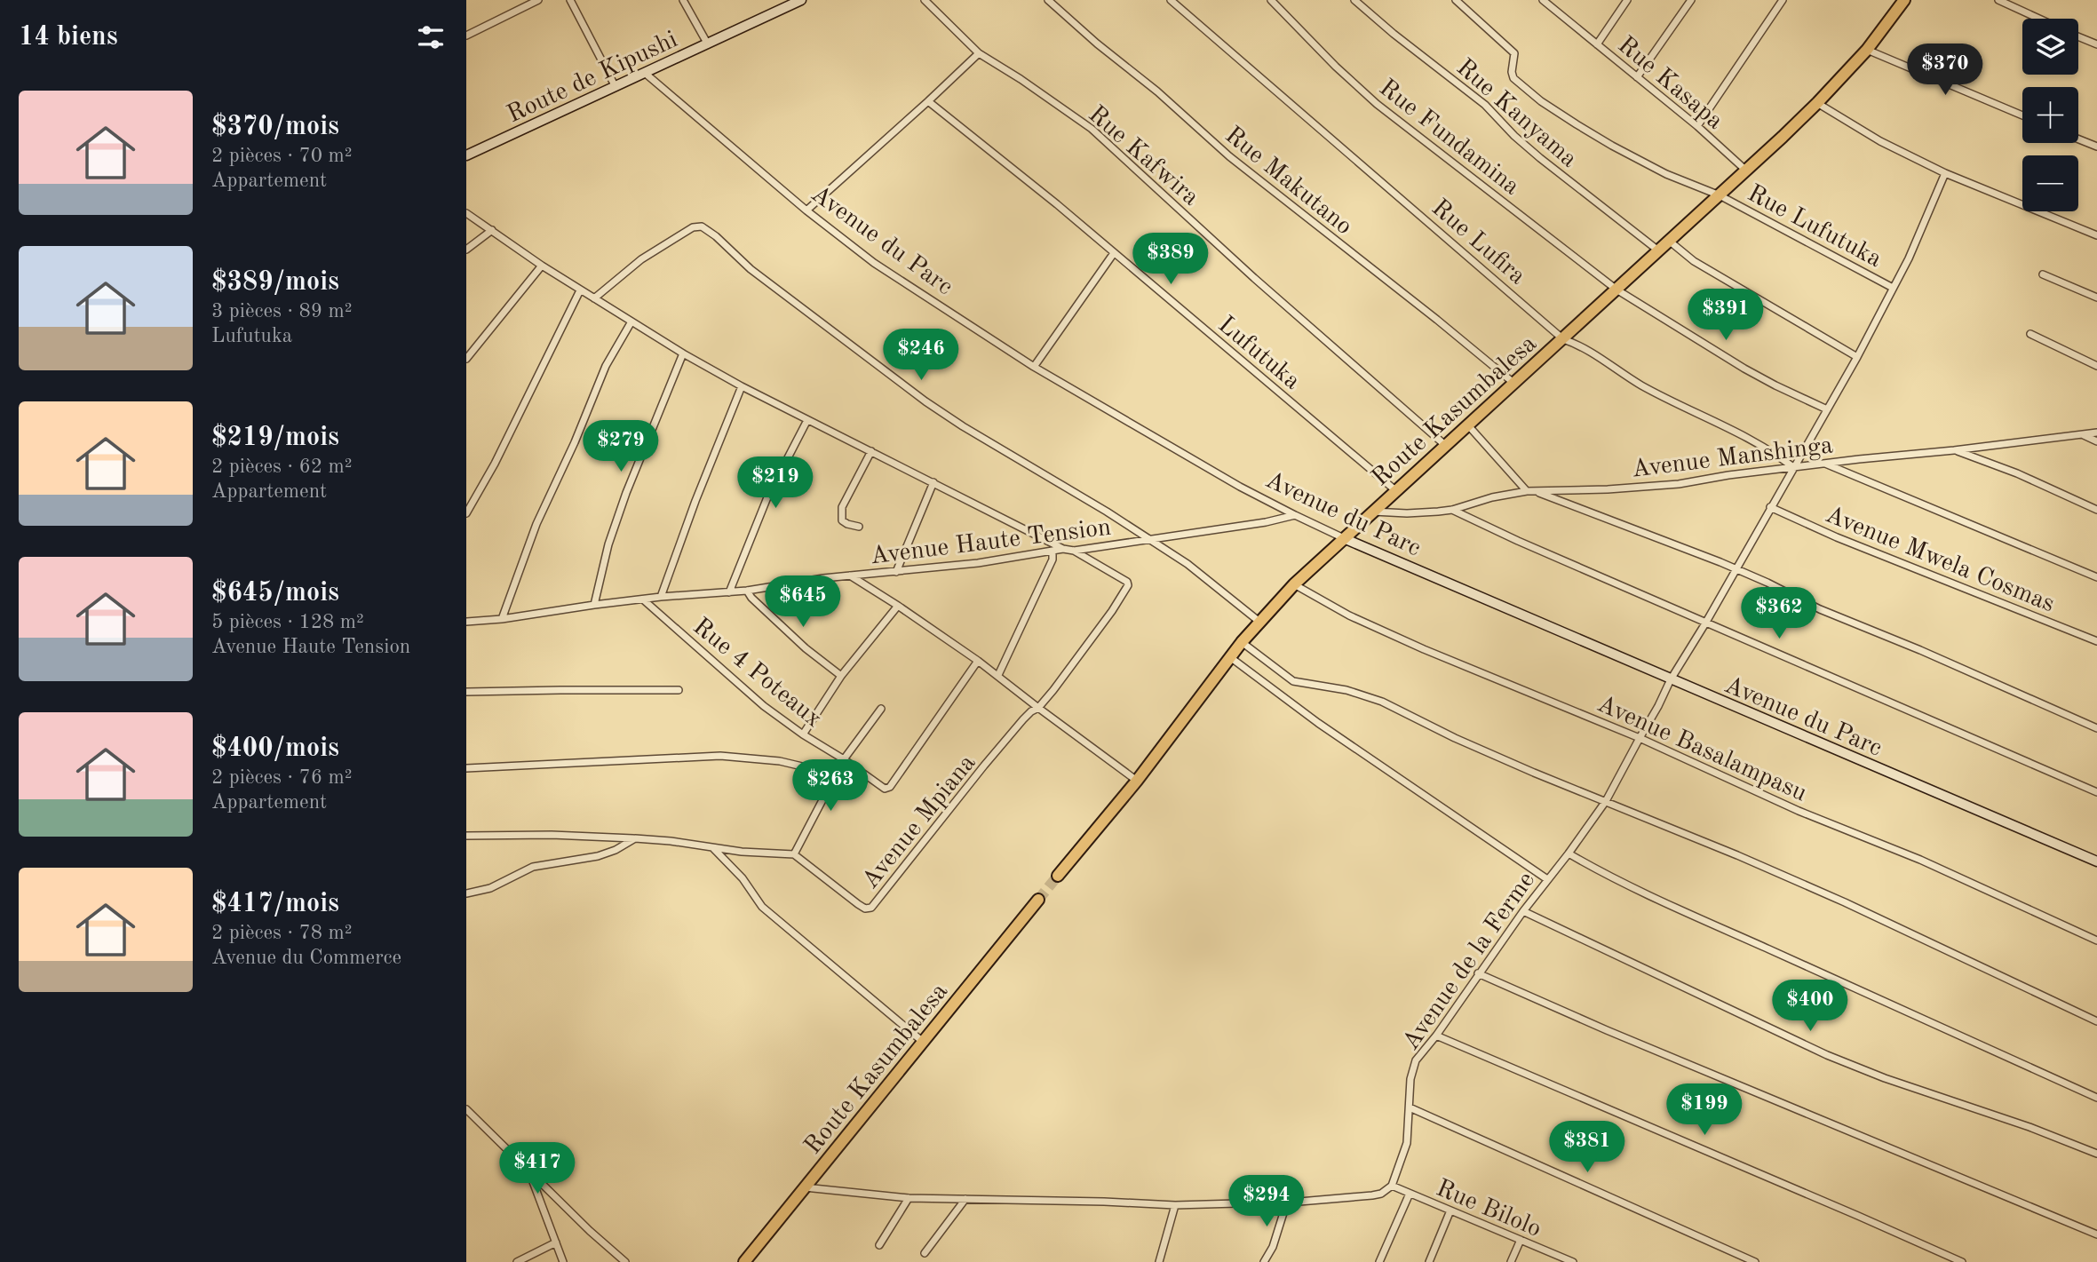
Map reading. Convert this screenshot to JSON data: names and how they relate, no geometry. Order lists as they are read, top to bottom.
{
  "streets": {
    "highway": ["Route Kasumbalesa"],
    "street": [
      "Route de Kipushi",
      "Rue Kasapa",
      "Rue Kanyama",
      "Rue Fundamina",
      "Rue Kafwira",
      "Rue Makutano",
      "Rue Lufutuka",
      "Avenue du Parc",
      "Rue Lufira",
      "Lufutuka",
      "Avenue Manshinga",
      "Avenue Haute Tension",
      "Avenue Mwela Cosmas",
      "Rue 4 Poteaux",
      "Avenue Basalampasu",
      "Avenue Mpiana",
      "Avenue de la Ferme",
      "Rue Bilolo"
    ]
  },
  "crossings": [
    ["Route de Kipushi", "Avenue du Parc"],
    ["Rue Kasapa", "Route Kasumbalesa"],
    ["Rue Kanyama", "Route Kasumbalesa"],
    ["Rue Fundamina", "Route Kasumbalesa"],
    ["Rue Kafwira", "Route Kasumbalesa"],
    ["Rue Makutano", "Route Kasumbalesa"],
    ["Rue Lufutuka", "Route Kasumbalesa"],
    ["Rue Lufutuka", "Avenue de la Ferme"],
    ["Avenue du Parc", "Route Kasumbalesa"],
    ["Avenue du Parc", "Avenue Haute Tension"],
    ["Avenue du Parc", "Avenue de la Ferme"],
    ["Rue Lufira", "Route Kasumbalesa"],
    ["Rue Lufira", "Avenue Manshinga"],
    ["Rue Lufira", "Avenue de la Ferme"],
    ["Lufutuka", "Route Kasumbalesa"],
    ["Route Kasumbalesa", "Avenue Manshinga"],
    ["Route Kasumbalesa", "Avenue Basalampasu"],
    ["Avenue Manshinga", "Avenue de la Ferme"],
    ["Avenue Haute Tension", "Rue 4 Poteaux"],
    ["Avenue Haute Tension", "Avenue Mpiana"],
    ["Avenue Mwela Cosmas", "Avenue de la Ferme"],
    ["Avenue Basalampasu", "Avenue de la Ferme"],
    ["Avenue de la Ferme", "Rue Bilolo"]
  ],
  "page": {
    "heading": "14 biens",
    "map_buttons": ["+", "−"],
    "price": [
      "$370",
      "$389",
      "$391",
      "$246",
      "$279",
      "$219",
      "$645",
      "$362",
      "$263",
      "$400",
      "$199",
      "$381",
      "$417",
      "$294"
    ],
    "list": [
      {
        "name": "$370/mois",
        "note": "2 pièces · 70 m² · Appartement"
      },
      {
        "name": "$389/mois",
        "note": "3 pièces · 89 m² · Lufutuka"
      },
      {
        "name": "$219/mois",
        "note": "2 pièces · 62 m² · Appartement"
      },
      {
        "name": "$645/mois",
        "note": "5 pièces · 128 m² · Avenue Haute Tension"
      },
      {
        "name": "$400/mois",
        "note": "2 pièces · 76 m² · Appartement"
      },
      {
        "name": "$417/mois",
        "note": "2 pièces · 78 m² · Avenue du Commerce"
      }
    ]
  }
}
